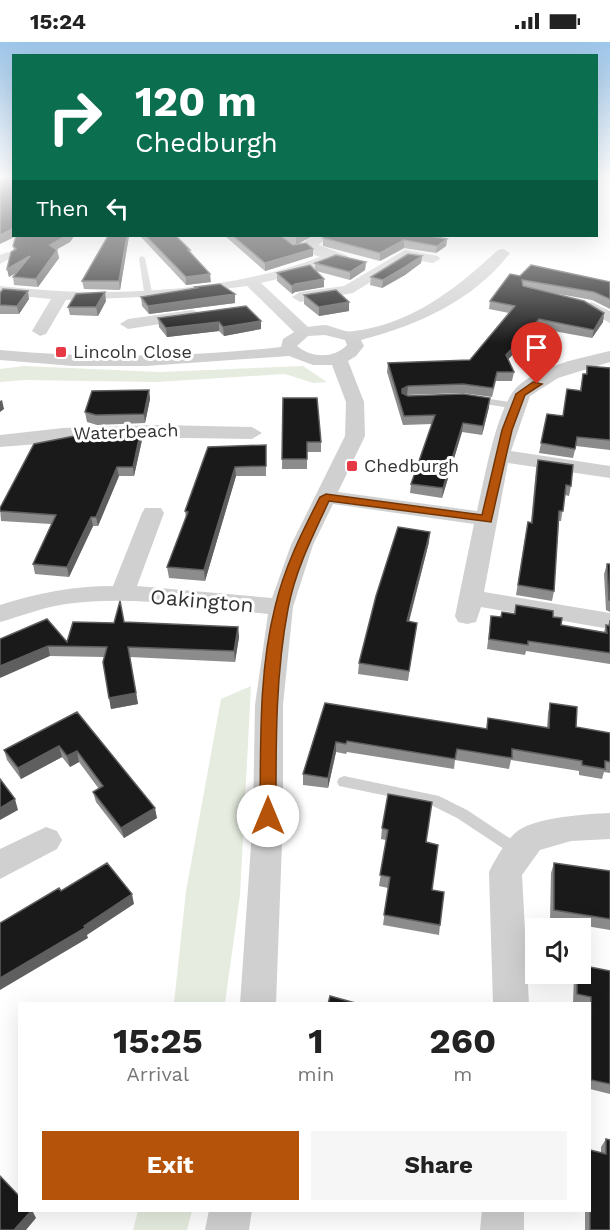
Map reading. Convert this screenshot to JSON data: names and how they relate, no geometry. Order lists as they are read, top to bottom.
{
  "streets": {
    "street": ["Waterbeach", "Oakington"]
  },
  "places": {
    "transit": ["Lincoln Close", "Chedburgh"]
  },
  "page": {
    "status": "15:24",
    "turn": ["120 m", "Chedburgh"],
    "then": "Then",
    "eta": [
      "15:25",
      "Arrival",
      "1",
      "min",
      "260",
      "m"
    ],
    "buttons": ["Exit", "Share"]
  }
}
